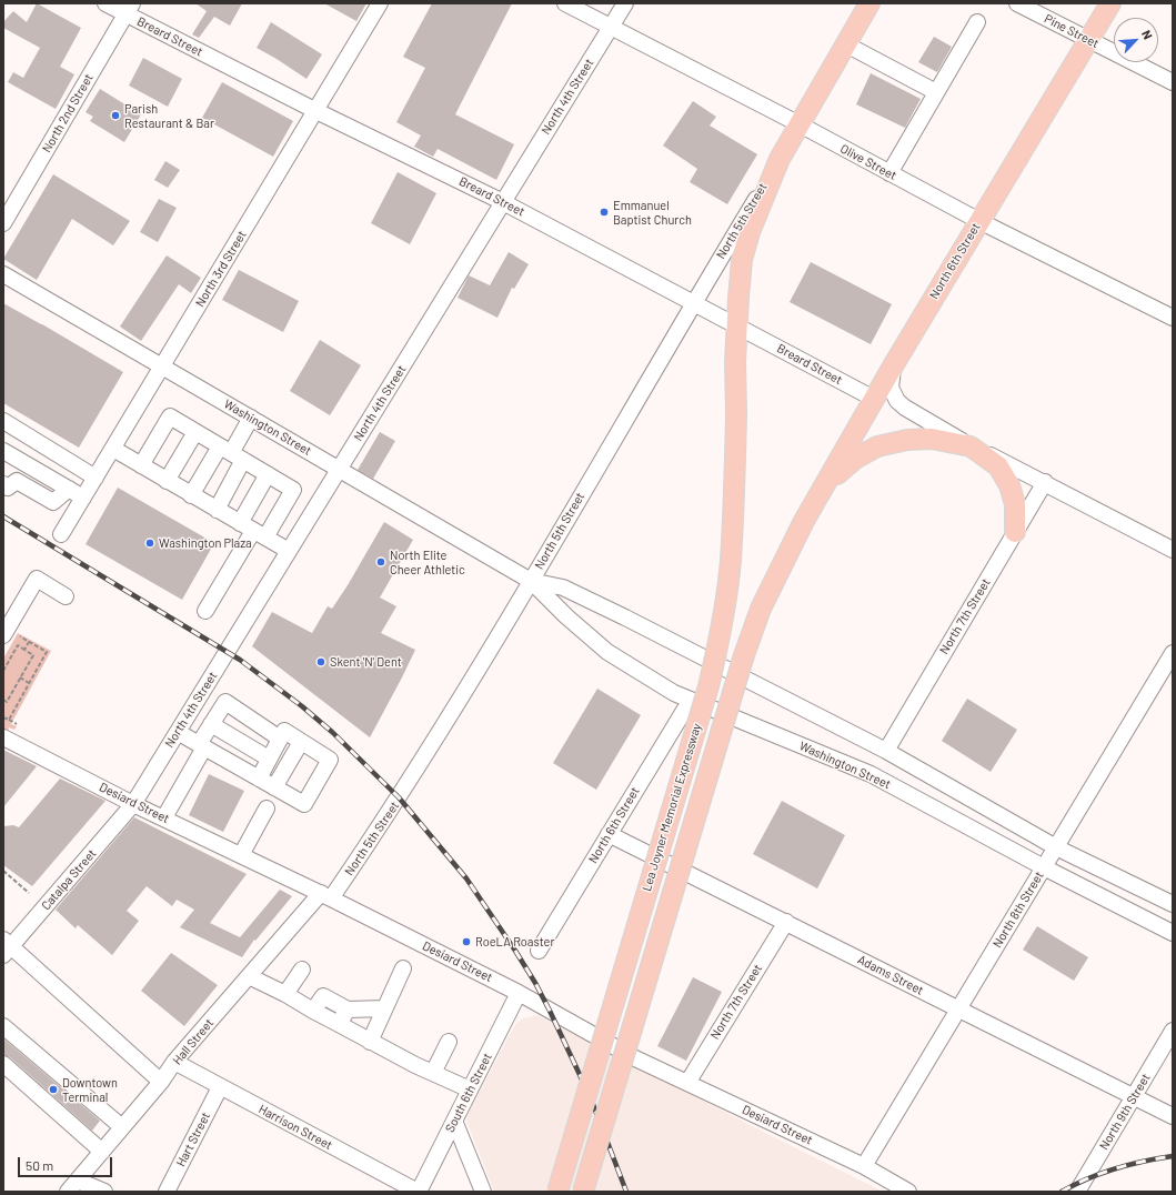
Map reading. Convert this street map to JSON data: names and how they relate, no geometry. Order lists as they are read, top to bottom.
{
  "streets": {
    "main road": ["North 5th Street", "North 6th Street", "Lea Joyner Memorial Expressway"],
    "street": [
      "Pine Street",
      "Breard Street",
      "North 4th Street",
      "North 2nd Street",
      "Olive Street",
      "North 3rd Street",
      "Washington Street",
      "North 7th Street",
      "Desiard Street",
      "Catalpa Street",
      "North 8th Street",
      "Adams Street",
      "Hall Street",
      "South 6th Street",
      "North 9th Street",
      "Harrison Street",
      "Hart Street"
    ]
  },
  "crossings": [
    ["Pine Street", "North 6th Street"],
    ["Breard Street", "North 4th Street"],
    ["Breard Street", "North 2nd Street"],
    ["Breard Street", "North 5th Street"],
    ["Breard Street", "North 6th Street"],
    ["Breard Street", "North 3rd Street"],
    ["North 4th Street", "Olive Street"],
    ["North 4th Street", "Washington Street"],
    ["North 4th Street", "Desiard Street"],
    ["North 4th Street", "Catalpa Street"],
    ["Olive Street", "North 5th Street"],
    ["Olive Street", "North 6th Street"],
    ["North 5th Street", "Washington Street"],
    ["North 5th Street", "Desiard Street"],
    ["North 5th Street", "Lea Joyner Memorial Expressway"],
    ["North 5th Street", "Hall Street"],
    ["North 6th Street", "Washington Street"],
    ["North 6th Street", "Lea Joyner Memorial Expressway"],
    ["North 6th Street", "Adams Street"],
    ["North 3rd Street", "Washington Street"],
    ["Washington Street", "North 7th Street"],
    ["Washington Street", "North 8th Street"],
    ["North 7th Street", "Desiard Street"],
    ["North 7th Street", "Adams Street"],
    ["Desiard Street", "Catalpa Street"],
    ["Desiard Street", "North 8th Street"],
    ["Desiard Street", "Hall Street"],
    ["Desiard Street", "South 6th Street"],
    ["North 8th Street", "Adams Street"],
    ["Adams Street", "North 9th Street"],
    ["Hall Street", "Harrison Street"],
    ["South 6th Street", "Harrison Street"],
    ["Harrison Street", "Hart Street"]
  ],
  "places": [
    "Parish Restaurant & Bar",
    "Emmanuel Baptist Church",
    "Washington Plaza",
    "North Elite Cheer Athletic",
    "Skent 'N' Dent",
    "RoeLA Roaster",
    "Downtown Terminal"
  ],
  "scale_bar": "50 m",
  "north": "top right"
}
